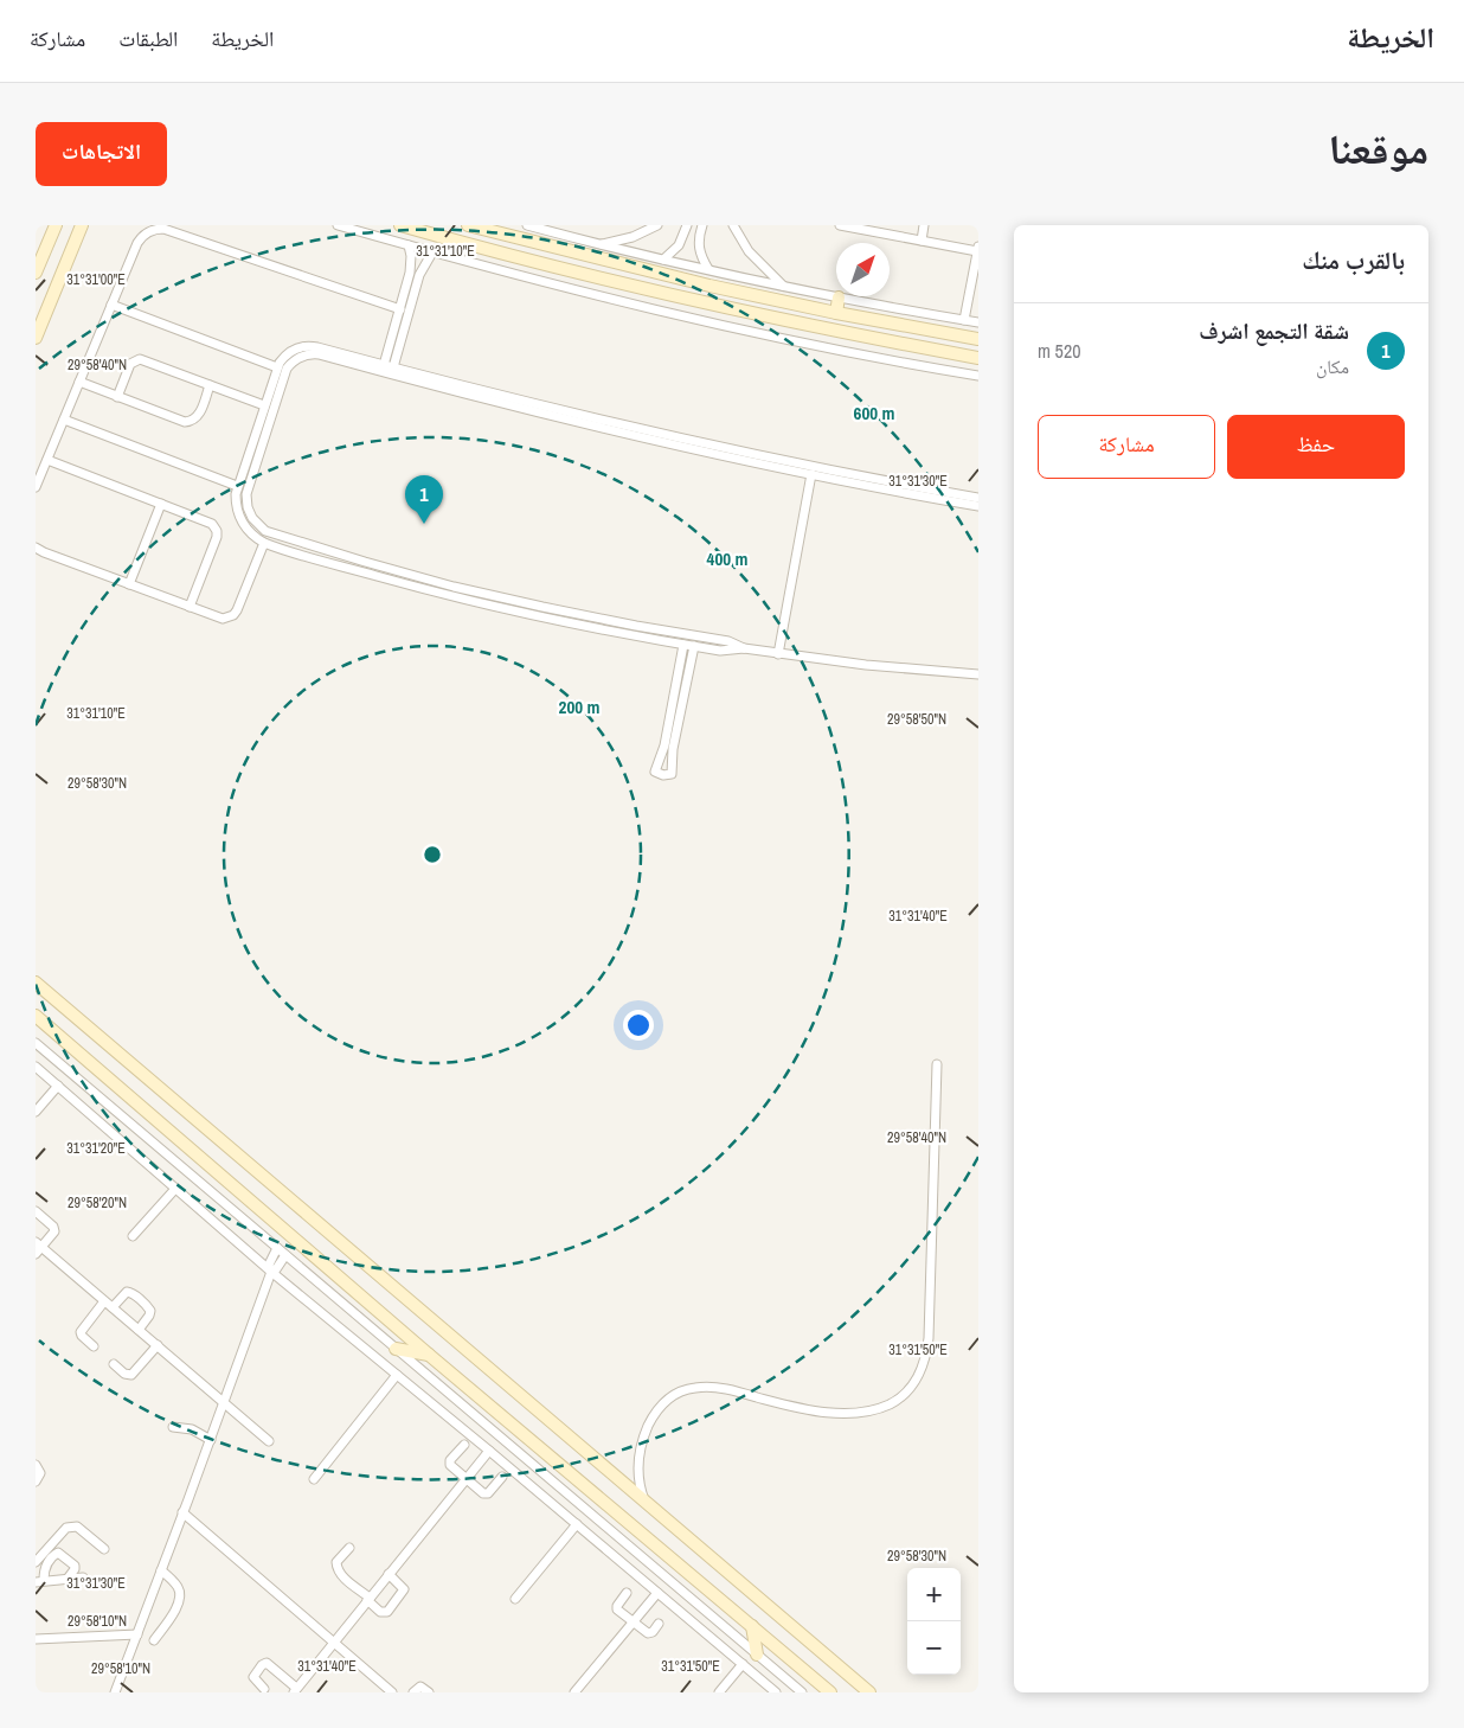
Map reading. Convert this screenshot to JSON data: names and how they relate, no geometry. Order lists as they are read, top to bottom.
{
  "north": "top right",
  "page": {
    "header": "الخريطة",
    "nav": ["الخريطة", "الطبقات", "مشاركة"],
    "title": "موقعنا",
    "buttons": [
      "الاتجاهات",
      ["حفظ", "مشاركة"]
    ],
    "heading": "بالقرب منك",
    "list": [
      {
        "mark": "1",
        "name": "شقة التجمع اشرف",
        "note": "مكان",
        "value": "520 m"
      }
    ],
    "pins": "1",
    "map_buttons": ["+", "−"]
  },
  "coordinates": [
    "31°31'10\"E",
    "31°31'00\"E",
    "29°58'40\"N",
    "31°31'30\"E",
    "29°58'50\"N",
    "29°58'30\"N",
    "31°31'40\"E",
    "31°31'20\"E",
    "29°58'20\"N",
    "31°31'50\"E",
    "29°58'10\"N"
  ],
  "rings": ["600 m", "400 m", "200 m"]
}
